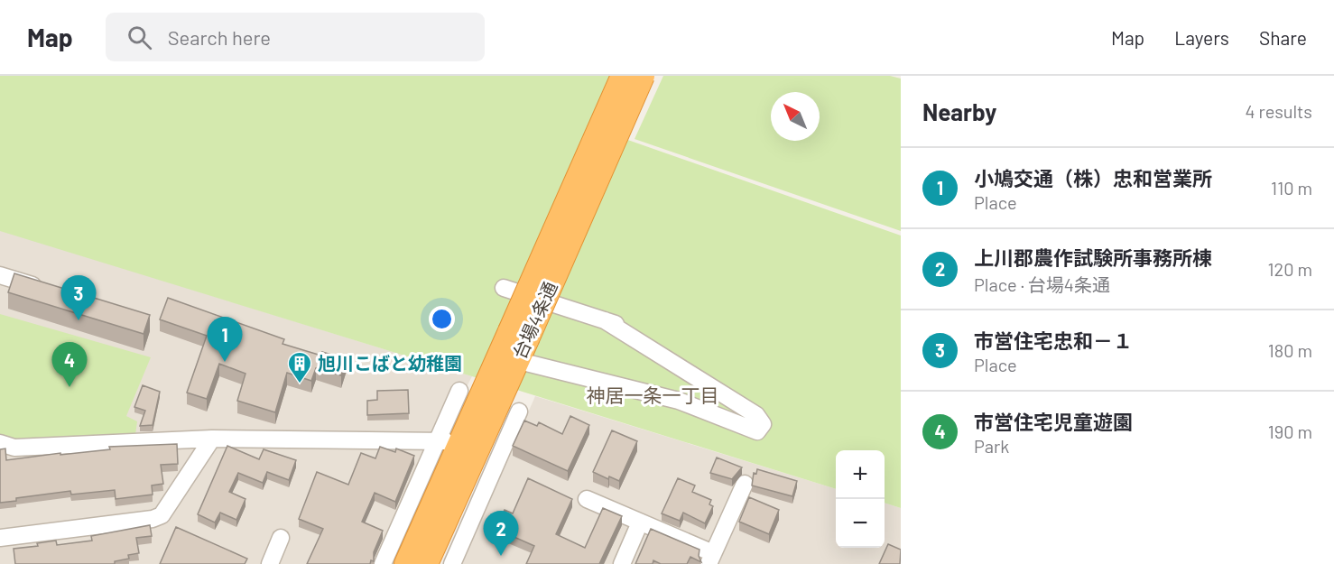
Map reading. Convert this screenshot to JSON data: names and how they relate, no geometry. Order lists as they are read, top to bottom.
{
  "streets": {
    "highway": ["台場4条通"]
  },
  "districts": ["神居一条一丁目"],
  "places": {
    "building": ["旭川こばと幼稚園"]
  },
  "north": "top left",
  "page": {
    "header": "Map",
    "search": "Search here",
    "nav": ["Map", "Layers", "Share"],
    "heading": ["Nearby", "4 results"],
    "list": [
      {
        "mark": "1",
        "name": "小鳩交通（株）忠和営業所",
        "note": "Place",
        "value": "110 m"
      },
      {
        "mark": "2",
        "name": "上川郡農作試験所事務所棟",
        "note": "Place · 台場4条通",
        "value": "120 m"
      },
      {
        "mark": "3",
        "name": "市営住宅忠和－１",
        "note": "Place",
        "value": "180 m"
      },
      {
        "mark": "4",
        "name": "市営住宅児童遊園",
        "note": "Park",
        "value": "190 m"
      }
    ],
    "pins": [
      "3",
      "1",
      "4",
      "2"
    ],
    "map_buttons": ["+", "−"]
  }
}
